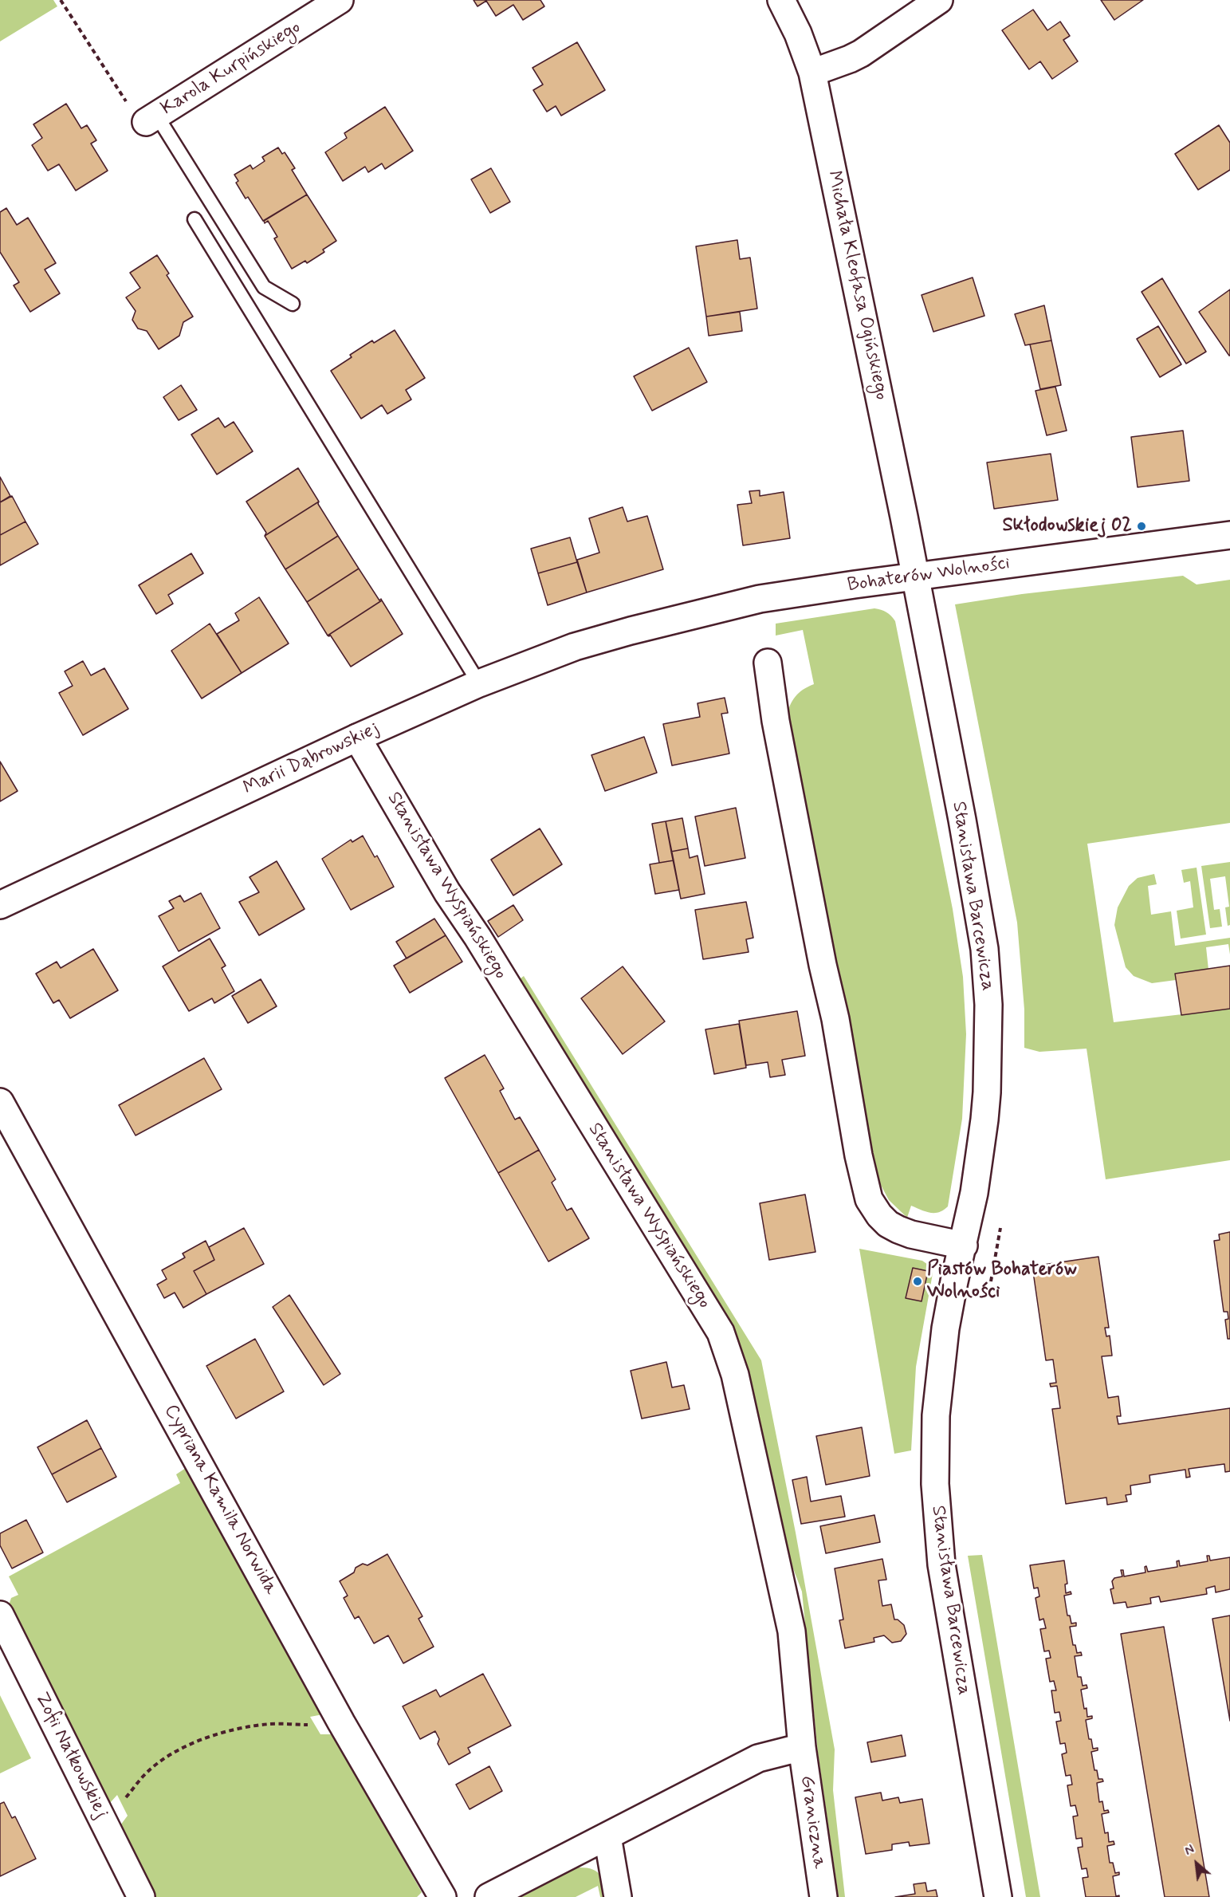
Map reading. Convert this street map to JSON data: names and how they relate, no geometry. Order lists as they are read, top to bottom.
{
  "streets": {
    "street": [
      "Karola Kurpińskiego",
      "Michała Kleofasa Ogińskiego",
      "Bohaterów Wolności",
      "Marii Dąbrowskiej",
      "Stanisława Wyspiańskiego",
      "Stanisława Barcewicza",
      "Cypriana Kamila Norwida",
      "Zofii Nałkowskiej",
      "Graniczna"
    ]
  },
  "crossings": [
    ["Michała Kleofasa Ogińskiego", "Bohaterów Wolności"],
    ["Michała Kleofasa Ogińskiego", "Stanisława Barcewicza"],
    ["Bohaterów Wolności", "Marii Dąbrowskiej"],
    ["Bohaterów Wolności", "Stanisława Barcewicza"],
    ["Marii Dąbrowskiej", "Stanisława Wyspiańskiego"],
    ["Stanisława Wyspiańskiego", "Graniczna"]
  ],
  "places": ["Skłodowskiej 02", "Piastów Bohaterów Wolności"],
  "north": "top left"
}
